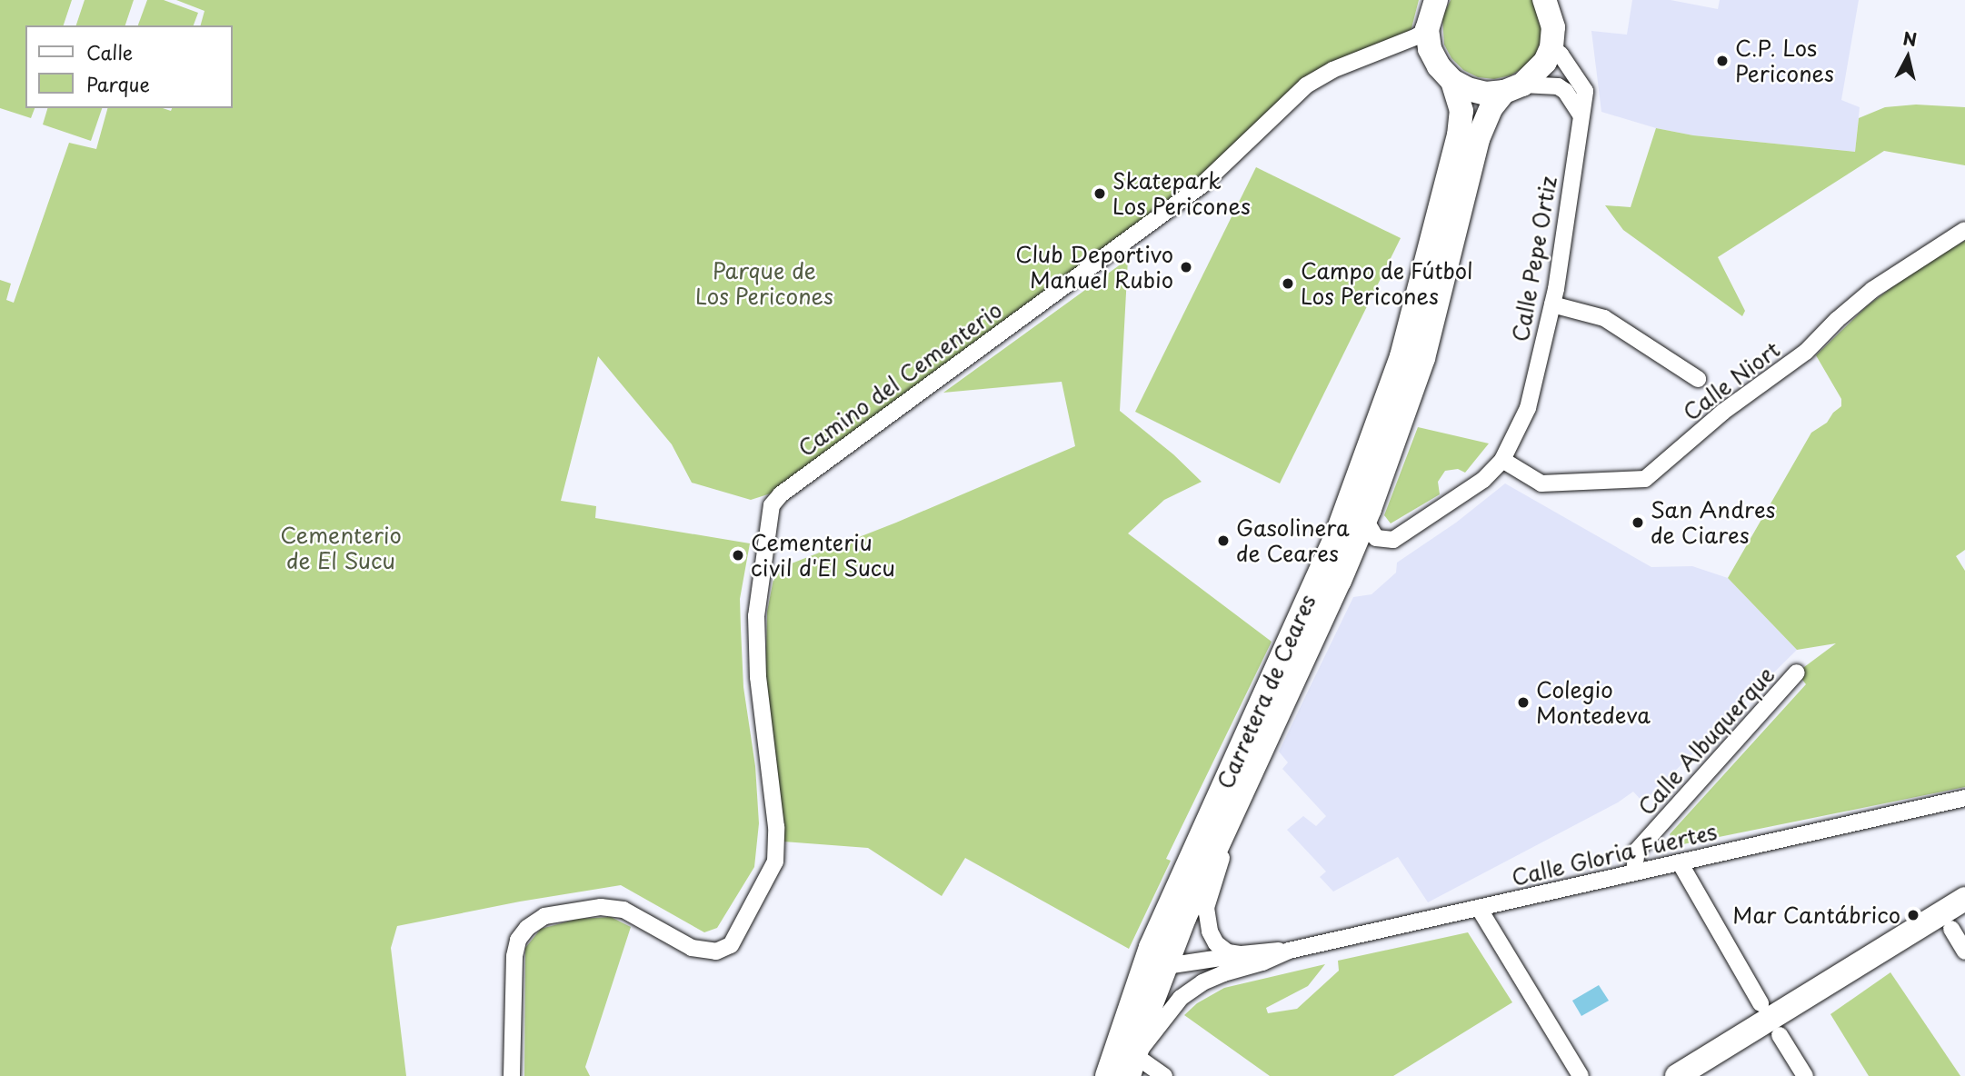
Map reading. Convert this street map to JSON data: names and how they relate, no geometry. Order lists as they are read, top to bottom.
{
  "streets": {
    "main road": ["Carretera de Ceares"],
    "street": [
      "Calle Pepe Ortiz",
      "Camino del Cementerio",
      "Calle Niort",
      "Calle Albuquerque",
      "Calle Gloria Fuertes"
    ]
  },
  "crossings": [
    ["Calle Pepe Ortiz", "Calle Niort"],
    ["Calle Pepe Ortiz", "Carretera de Ceares"],
    ["Carretera de Ceares", "Calle Gloria Fuertes"],
    ["Calle Albuquerque", "Calle Gloria Fuertes"]
  ],
  "parks": ["Parque de Los Pericones", "Cementerio de El Sucu"],
  "places": [
    "C.P. Los Pericones",
    "Skatepark Los Pericones",
    "Club Deportivo Manuel Rubio",
    "Campo de Fútbol Los Pericones",
    "San Andres de Ciares",
    "Gasolinera de Ceares",
    "Cementeriu civil d'El Sucu",
    "Colegio Montedeva",
    "Mar Cantábrico"
  ],
  "legend": ["Calle", "Parque"],
  "north": "top"
}
